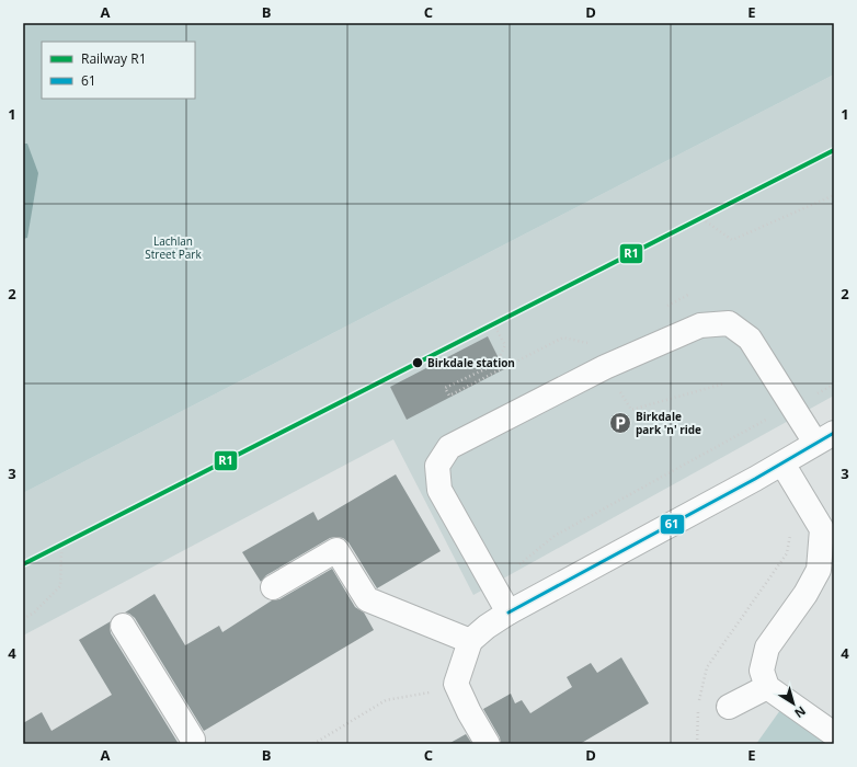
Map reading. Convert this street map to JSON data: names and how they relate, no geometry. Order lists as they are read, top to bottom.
{
  "parks": ["Lachlan Street Park"],
  "places": {
    "other": ["Birkdale station"],
    "parking": ["Birkdale park 'n' ride"]
  },
  "lines": ["rail line R1", "transit line 61"],
  "legend": ["Railway R1", "61"],
  "north": "bottom right",
  "grid": {
    "columns": [
      "A",
      "B",
      "C",
      "D",
      "E"
    ],
    "rows": [
      "1",
      "2",
      "3",
      "4"
    ]
  }
}
